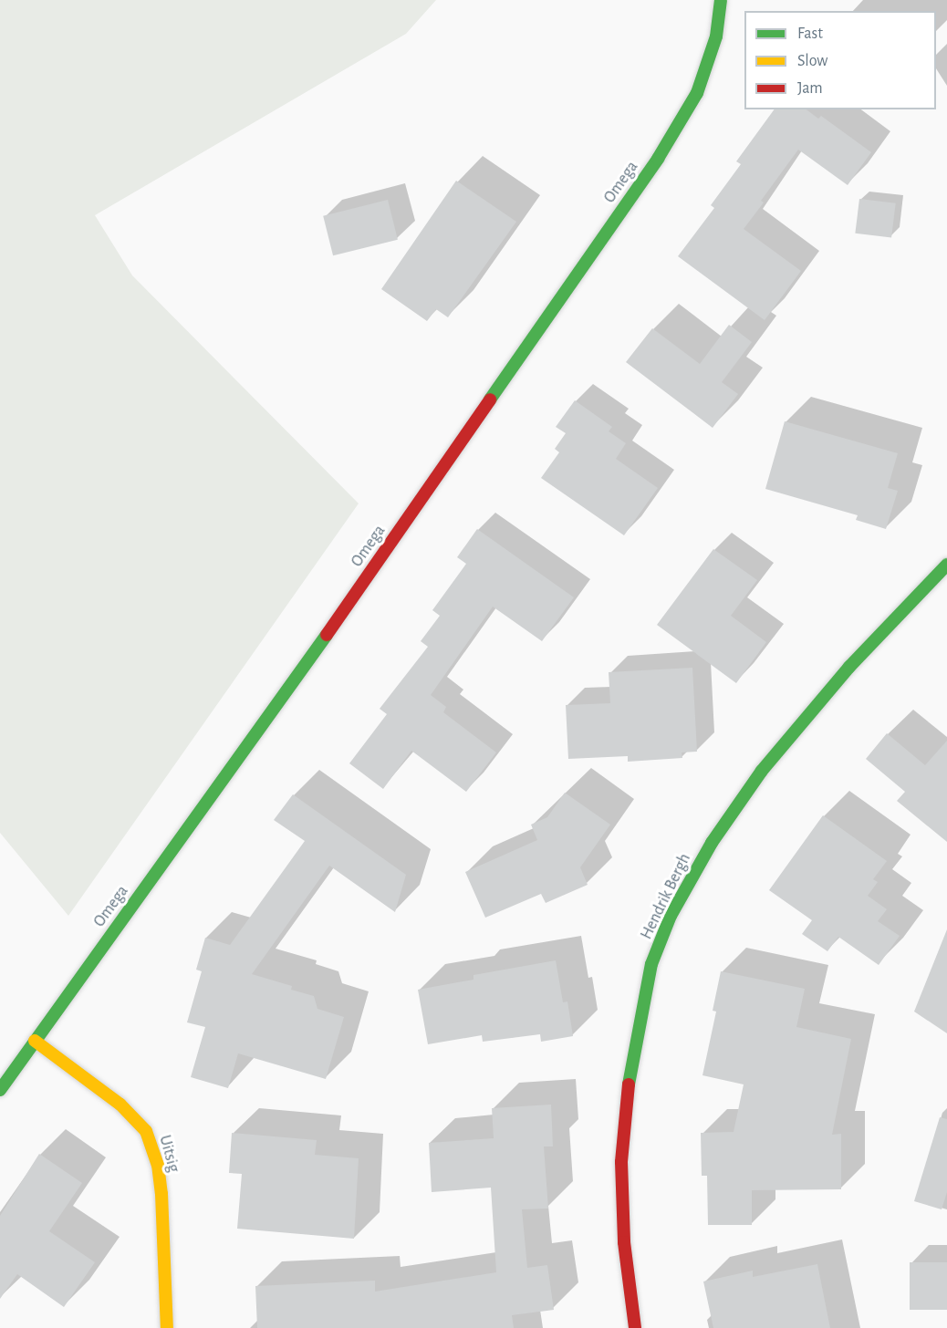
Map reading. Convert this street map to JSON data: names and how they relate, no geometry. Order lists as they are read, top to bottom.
{
  "streets": {
    "street": ["Omega", "Hendrik Bergh", "Uitsig"]
  },
  "crossings": [
    ["Omega", "Uitsig"]
  ],
  "legend": ["Fast", "Slow", "Jam"]
}
